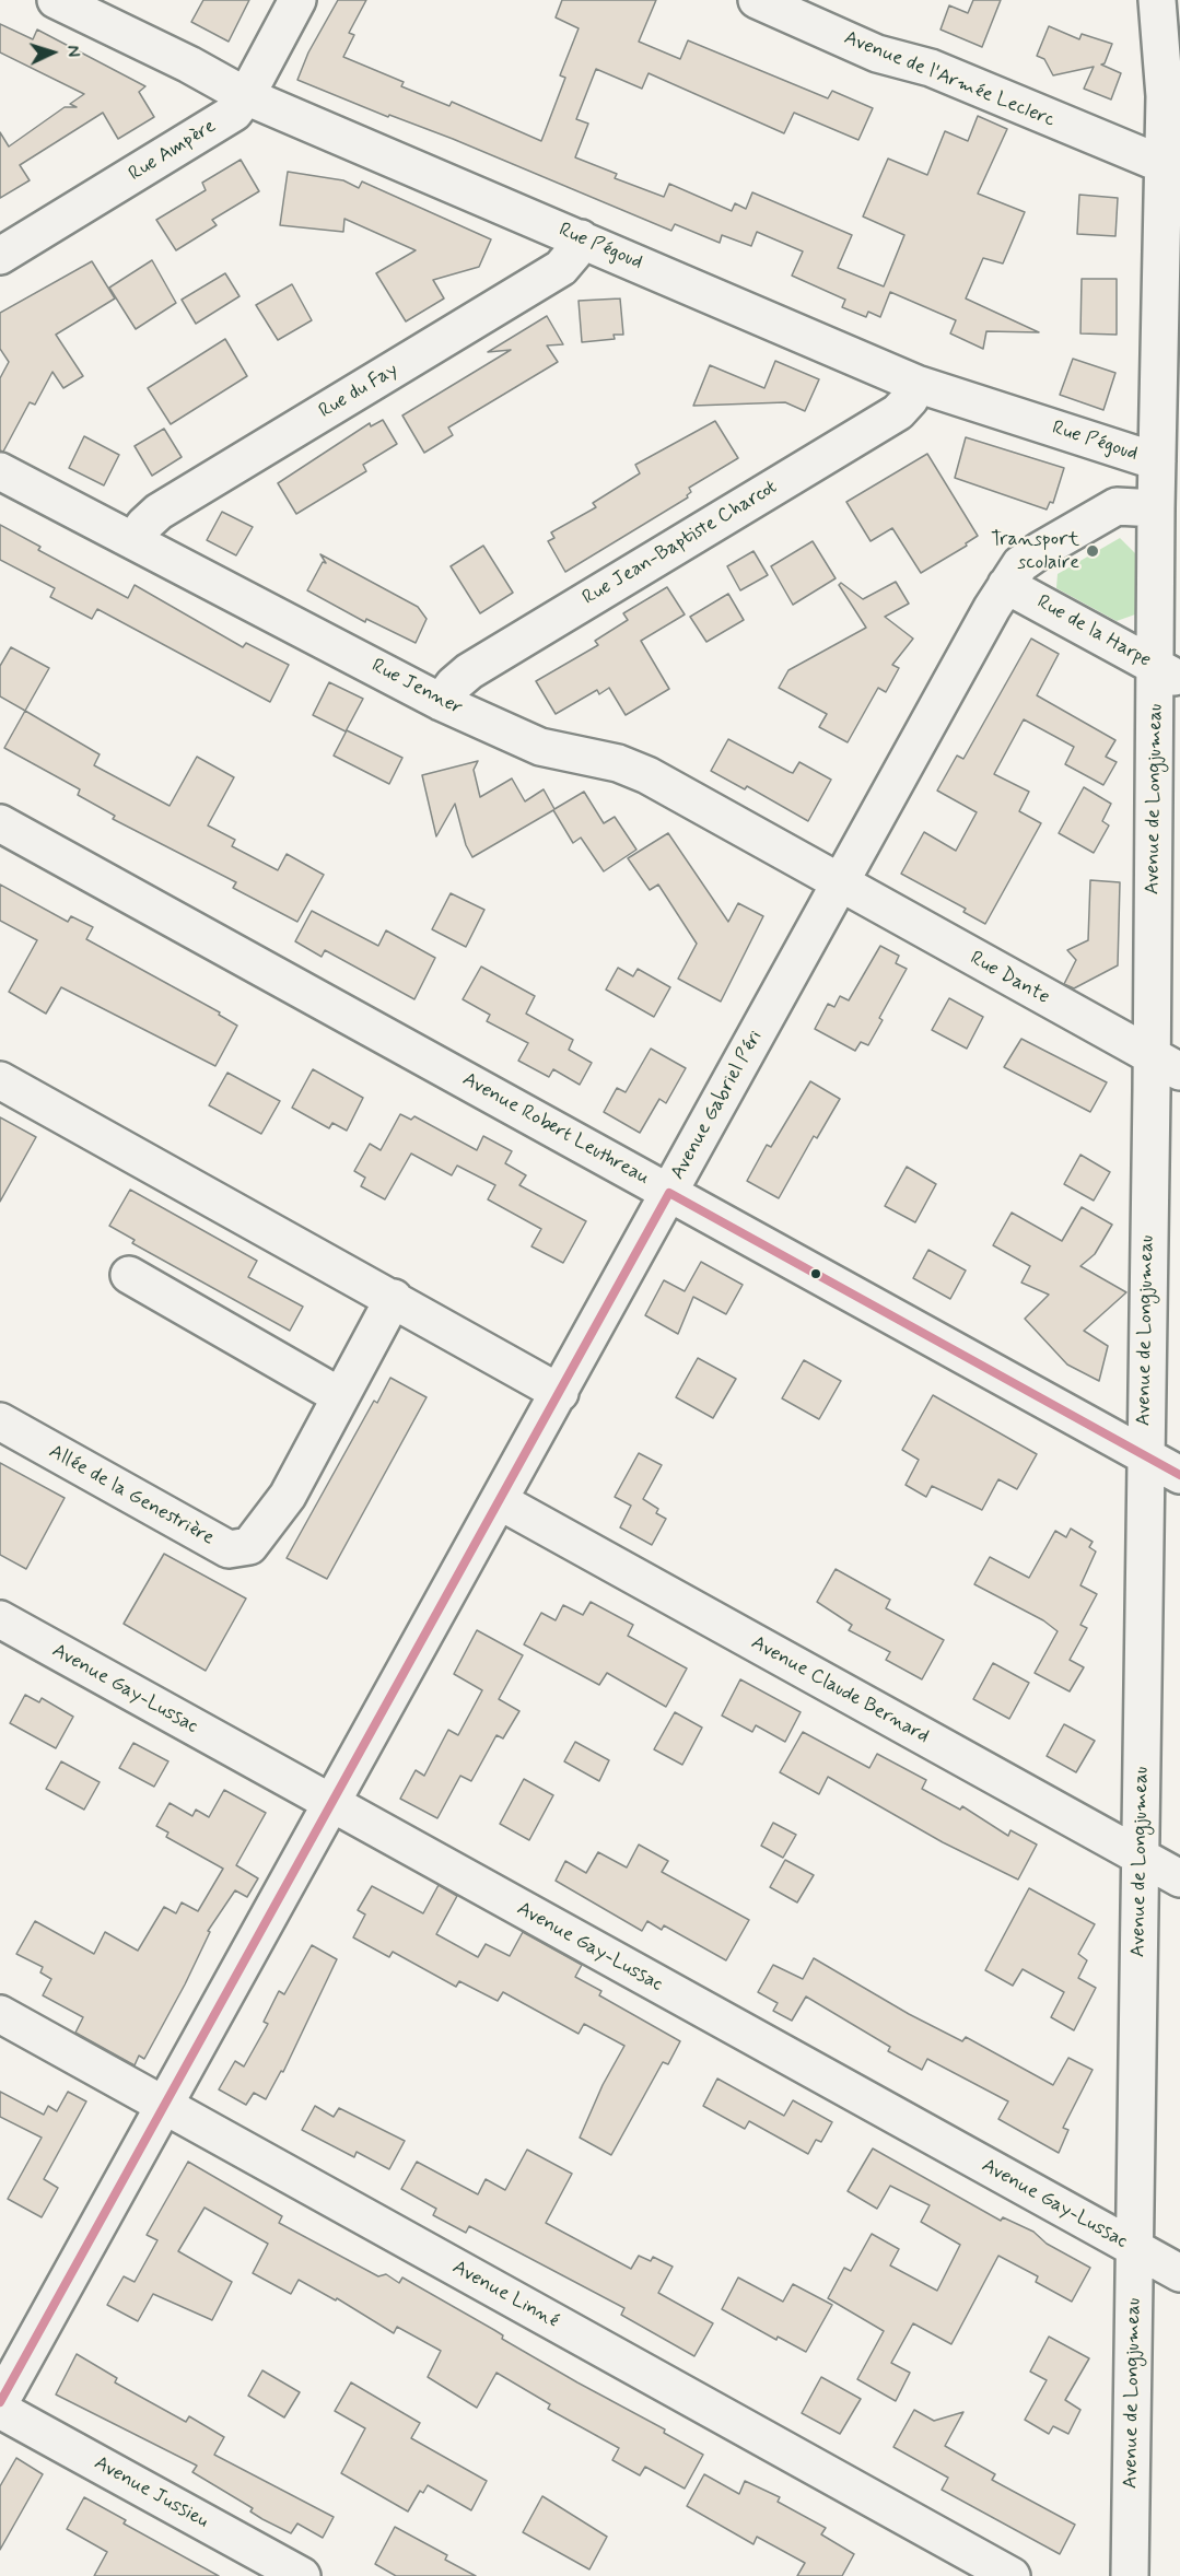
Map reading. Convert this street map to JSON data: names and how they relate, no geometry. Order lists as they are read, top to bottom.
{
  "streets": {
    "street": [
      "Avenue de l'Armée Leclerc",
      "Rue Ampère",
      "Rue Pégoud",
      "Rue du Fay",
      "Rue Jean-Baptiste Charcot",
      "Rue de la Harpe",
      "Rue Jenner",
      "Avenue de Longjumeau",
      "Rue Dante",
      "Avenue Gabriel Péri",
      "Avenue Robert Leuthreau",
      "Allée de la Genestrière",
      "Avenue Gay-Lussac",
      "Avenue Claude Bernard",
      "Avenue Linné",
      "Avenue Jussieu"
    ]
  },
  "crossings": [
    ["Avenue de l'Armée Leclerc", "Avenue de Longjumeau"],
    ["Rue Ampère", "Rue Pégoud"],
    ["Rue Pégoud", "Rue du Fay"],
    ["Rue Pégoud", "Rue Jean-Baptiste Charcot"],
    ["Rue Pégoud", "Avenue de Longjumeau"],
    ["Rue du Fay", "Rue Jenner"],
    ["Rue Jean-Baptiste Charcot", "Rue Jenner"],
    ["Rue de la Harpe", "Avenue de Longjumeau"],
    ["Rue de la Harpe", "Avenue Gabriel Péri"],
    ["Rue Jenner", "Rue Dante"],
    ["Rue Jenner", "Avenue Gabriel Péri"],
    ["Avenue de Longjumeau", "Rue Dante"],
    ["Avenue de Longjumeau", "Avenue Gabriel Péri"],
    ["Avenue de Longjumeau", "Avenue Robert Leuthreau"],
    ["Avenue de Longjumeau", "Avenue Gay-Lussac"],
    ["Avenue de Longjumeau", "Avenue Claude Bernard"],
    ["Rue Dante", "Avenue Gabriel Péri"],
    ["Avenue Gabriel Péri", "Avenue Robert Leuthreau"],
    ["Avenue Gabriel Péri", "Avenue Gay-Lussac"],
    ["Avenue Gabriel Péri", "Avenue Claude Bernard"],
    ["Avenue Gabriel Péri", "Avenue Linné"]
  ],
  "places": ["Transport scolaire"],
  "north": "right"
}
